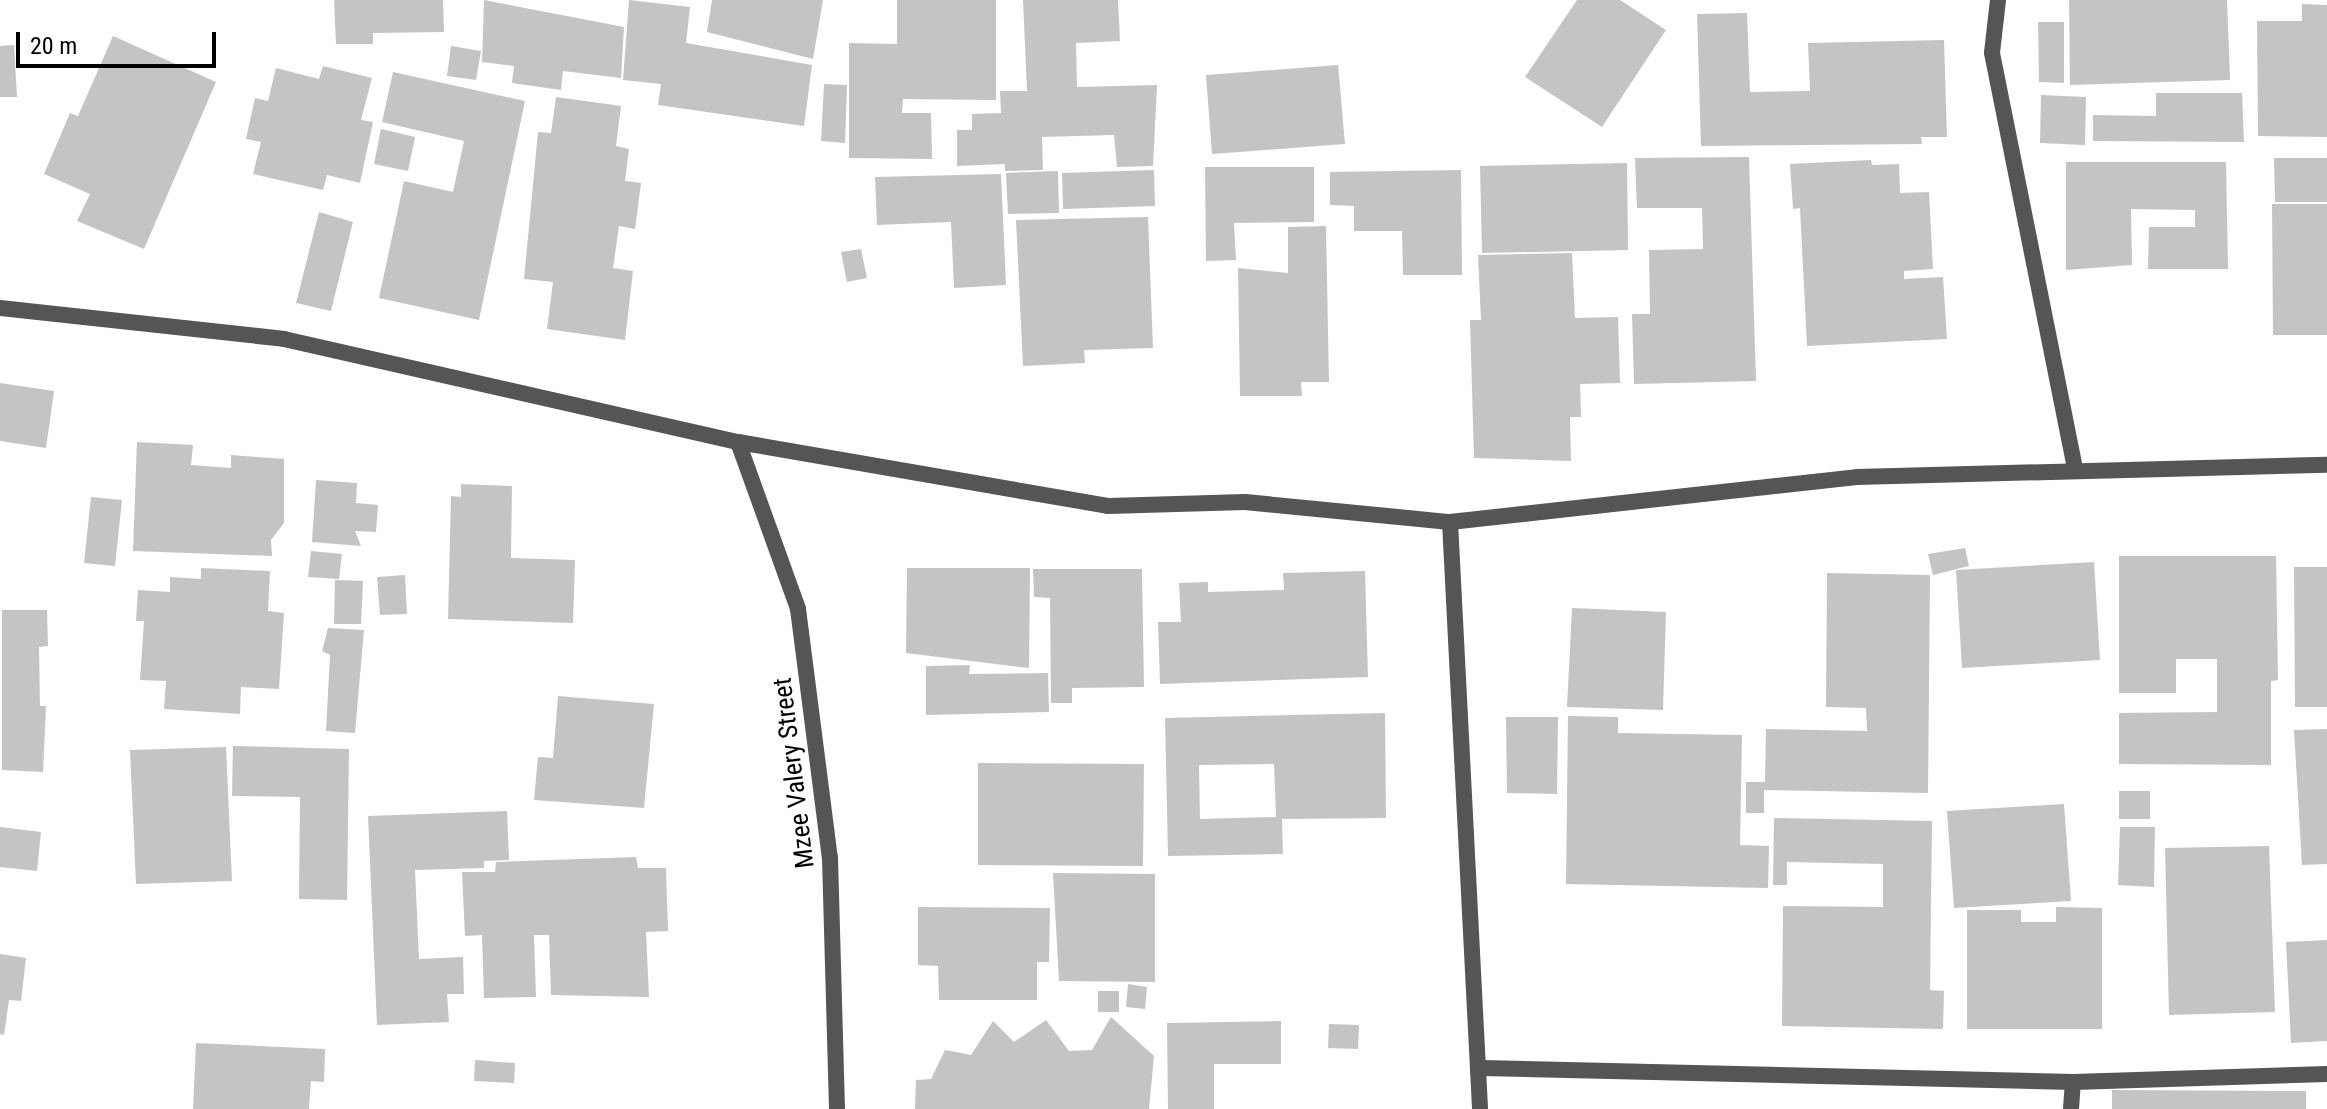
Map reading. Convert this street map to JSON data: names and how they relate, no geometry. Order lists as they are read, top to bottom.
{
  "streets": {
    "street": ["Mzee Valery Street"]
  },
  "scale_bar": "20 m"
}
